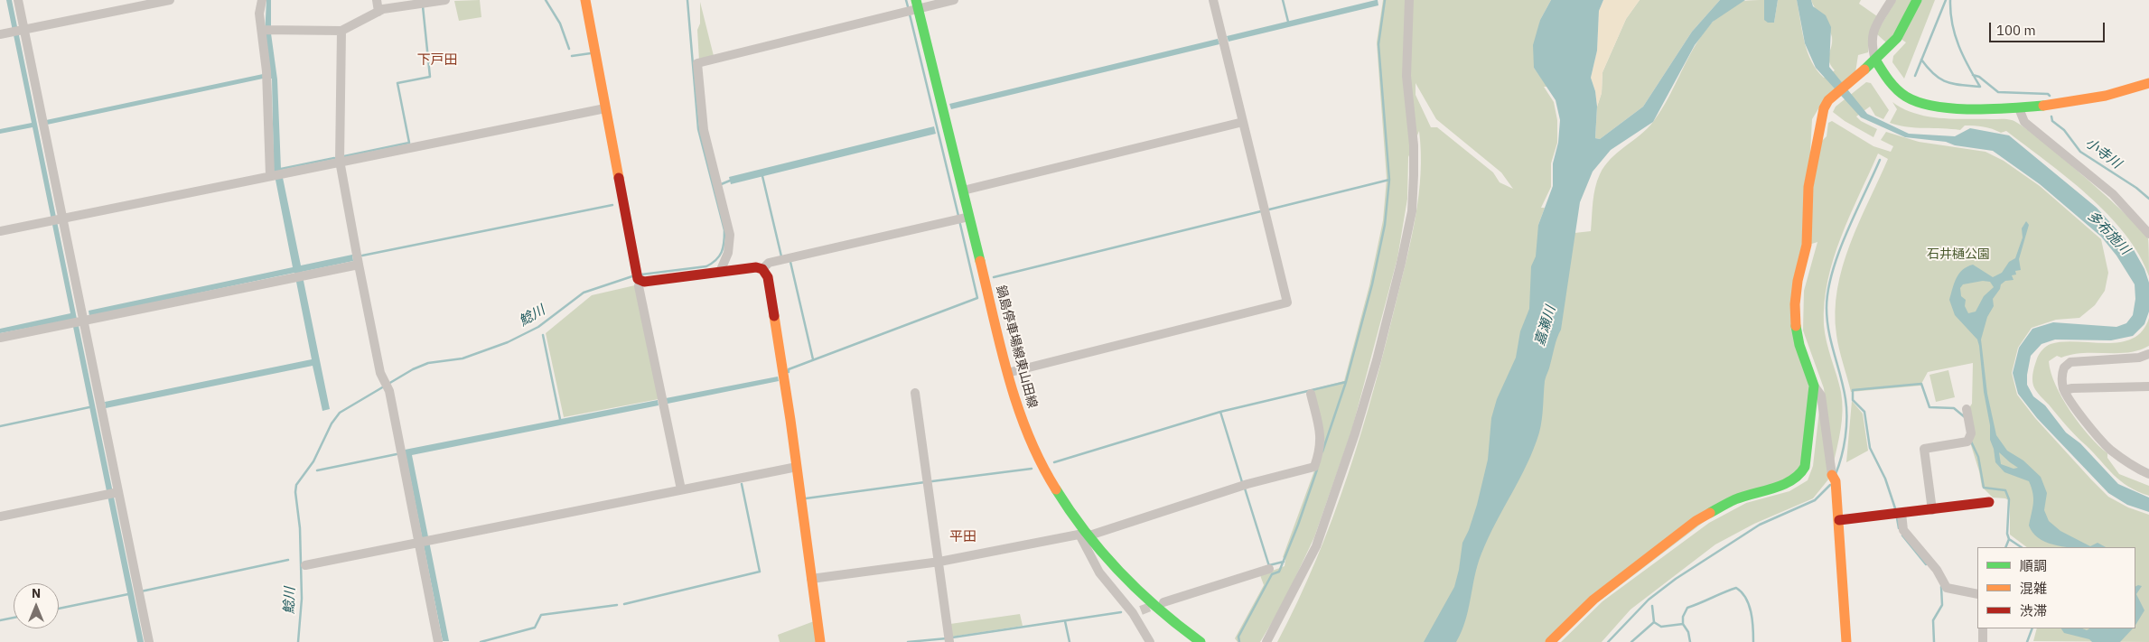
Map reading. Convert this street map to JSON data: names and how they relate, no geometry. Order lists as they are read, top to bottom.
{
  "streets": {
    "street": ["鍋島停車場線東山田線"]
  },
  "districts": ["下戸田", "平田"],
  "water": [
    "小寺川",
    "多布施川",
    "鯰川",
    "嘉瀬川"
  ],
  "parks": ["石井樋公園"],
  "legend": ["順調", "混雑", "渋滞"],
  "scale_bar": "100 m",
  "north": "top"
}
